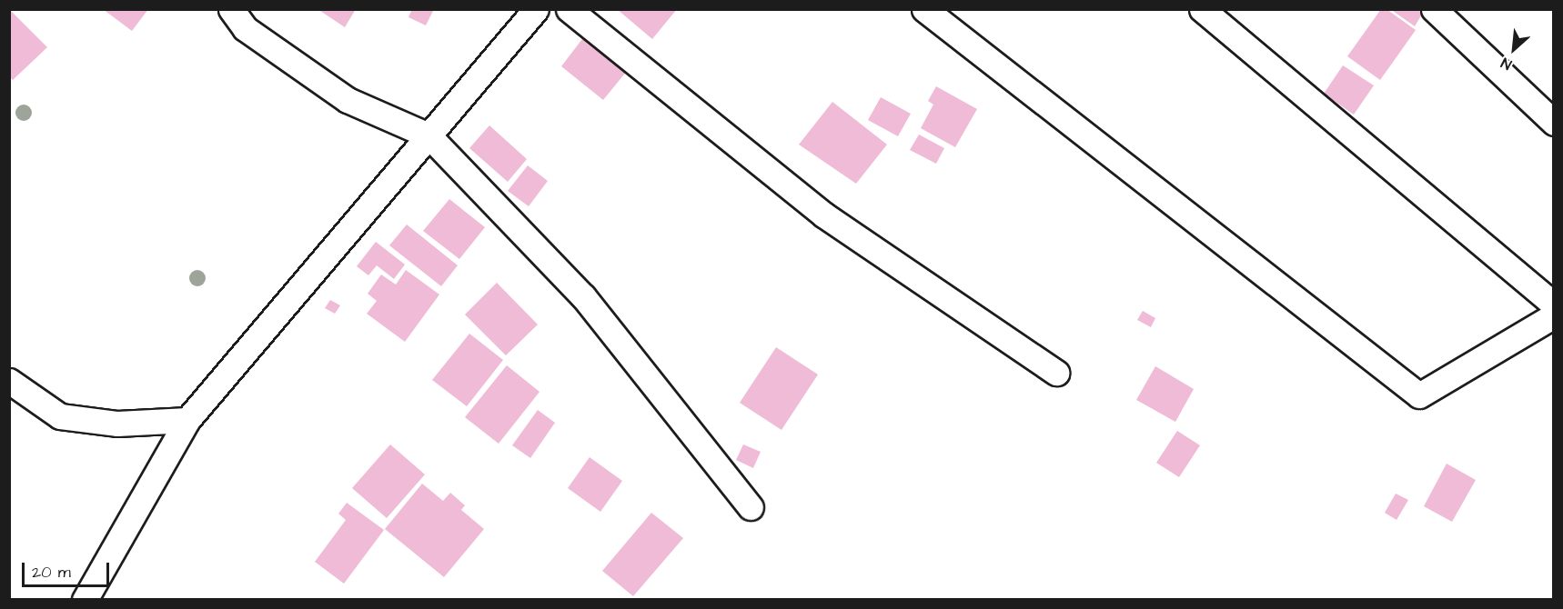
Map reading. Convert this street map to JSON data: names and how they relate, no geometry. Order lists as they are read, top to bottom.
{
  "scale_bar": "20 m",
  "north": "bottom left"
}
